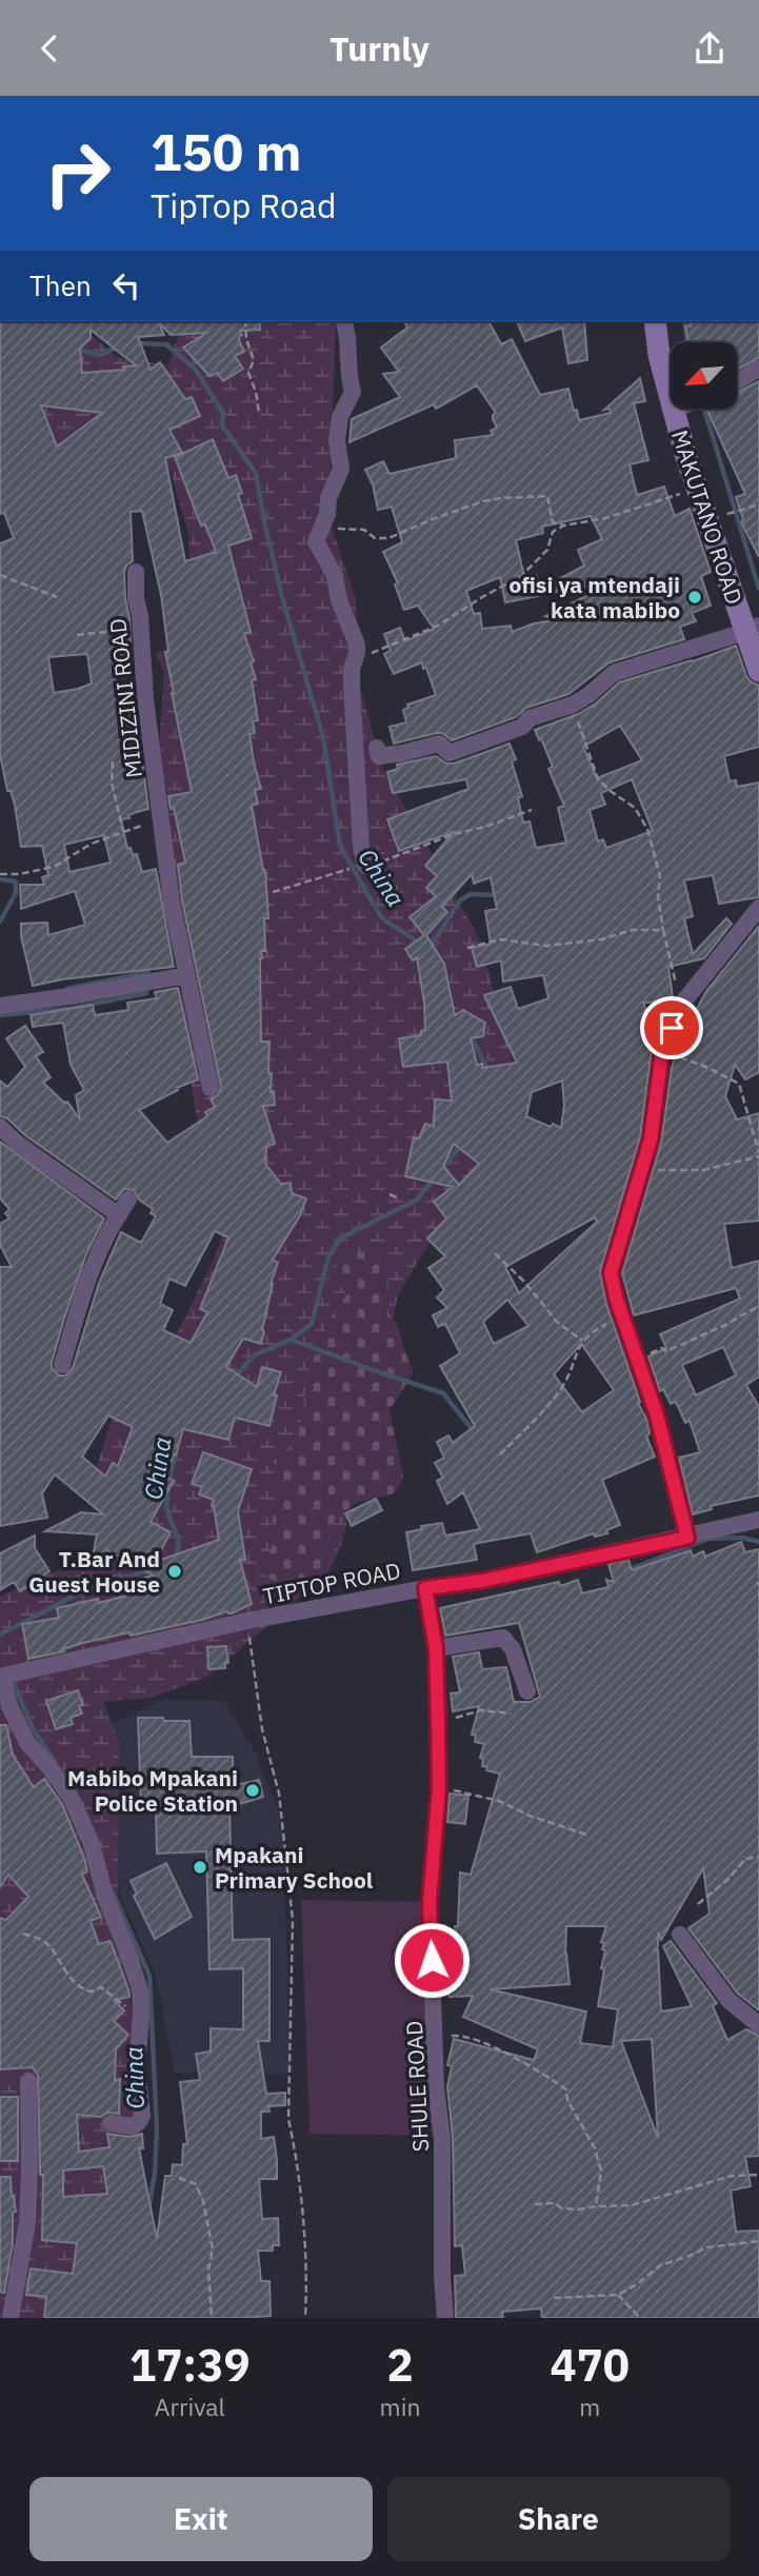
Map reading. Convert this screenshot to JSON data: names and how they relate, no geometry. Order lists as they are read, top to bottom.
{
  "streets": {
    "street": [
      "MAKUTANO ROAD",
      "MIDIZINI ROAD",
      "TIPTOP ROAD",
      "SHULE ROAD"
    ]
  },
  "crossings": [
    ["TIPTOP ROAD", "SHULE ROAD"]
  ],
  "water": ["China"],
  "places": [
    "ofisi ya mtendaji kata mabibo",
    "T.Bar And Guest House",
    "Mabibo Mpakani Police Station",
    "Mpakani Primary School"
  ],
  "north": "bottom left",
  "page": {
    "header": "Turnly",
    "turn": ["150 m", "TipTop Road"],
    "then": "Then",
    "eta": [
      "17:39",
      "Arrival",
      "2",
      "min",
      "470",
      "m"
    ],
    "buttons": ["Exit", "Share"]
  }
}
